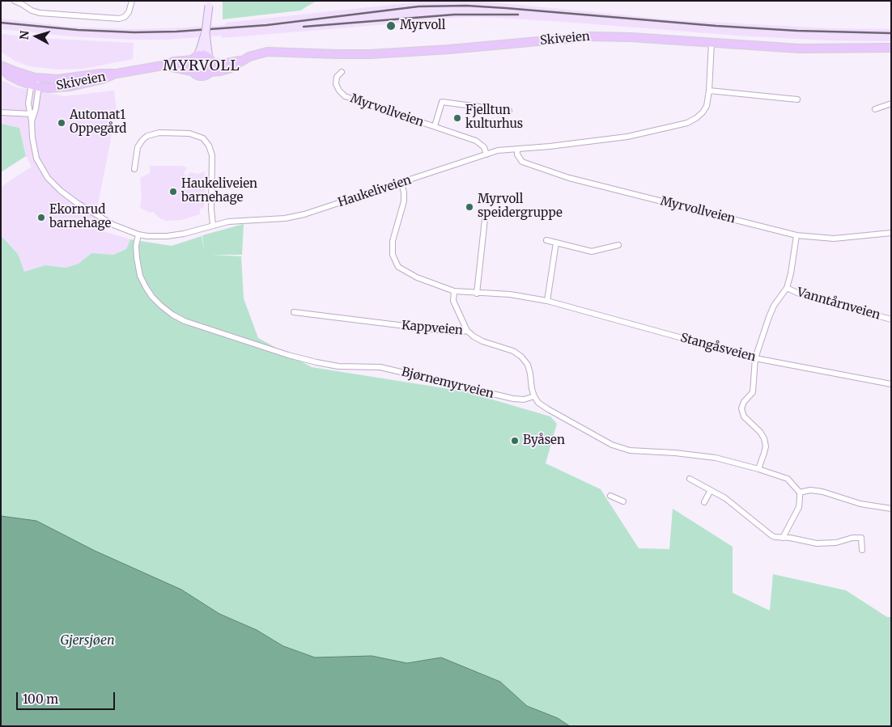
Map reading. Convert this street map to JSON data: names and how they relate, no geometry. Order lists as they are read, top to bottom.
{
  "streets": {
    "main road": ["Skiveien"],
    "street": [
      "Myrvollveien",
      "Haukeliveien",
      "Vanntårnveien",
      "Kappveien",
      "Stangåsveien",
      "Bjørnemyrveien"
    ]
  },
  "crossings": [
    ["Skiveien", "Haukeliveien"],
    ["Myrvollveien", "Haukeliveien"],
    ["Haukeliveien", "Stangåsveien"],
    ["Haukeliveien", "Bjørnemyrveien"],
    ["Kappveien", "Bjørnemyrveien"]
  ],
  "districts": ["MYRVOLL"],
  "water": ["Gjersjøen"],
  "places": [
    "Myrvoll",
    "Fjelltun kulturhus",
    "Automat1 Oppegård",
    "Haukeliveien barnehage",
    "Myrvoll speidergruppe",
    "Ekornrud barnehage",
    "Byåsen"
  ],
  "scale_bar": "100 m",
  "north": "left"
}
